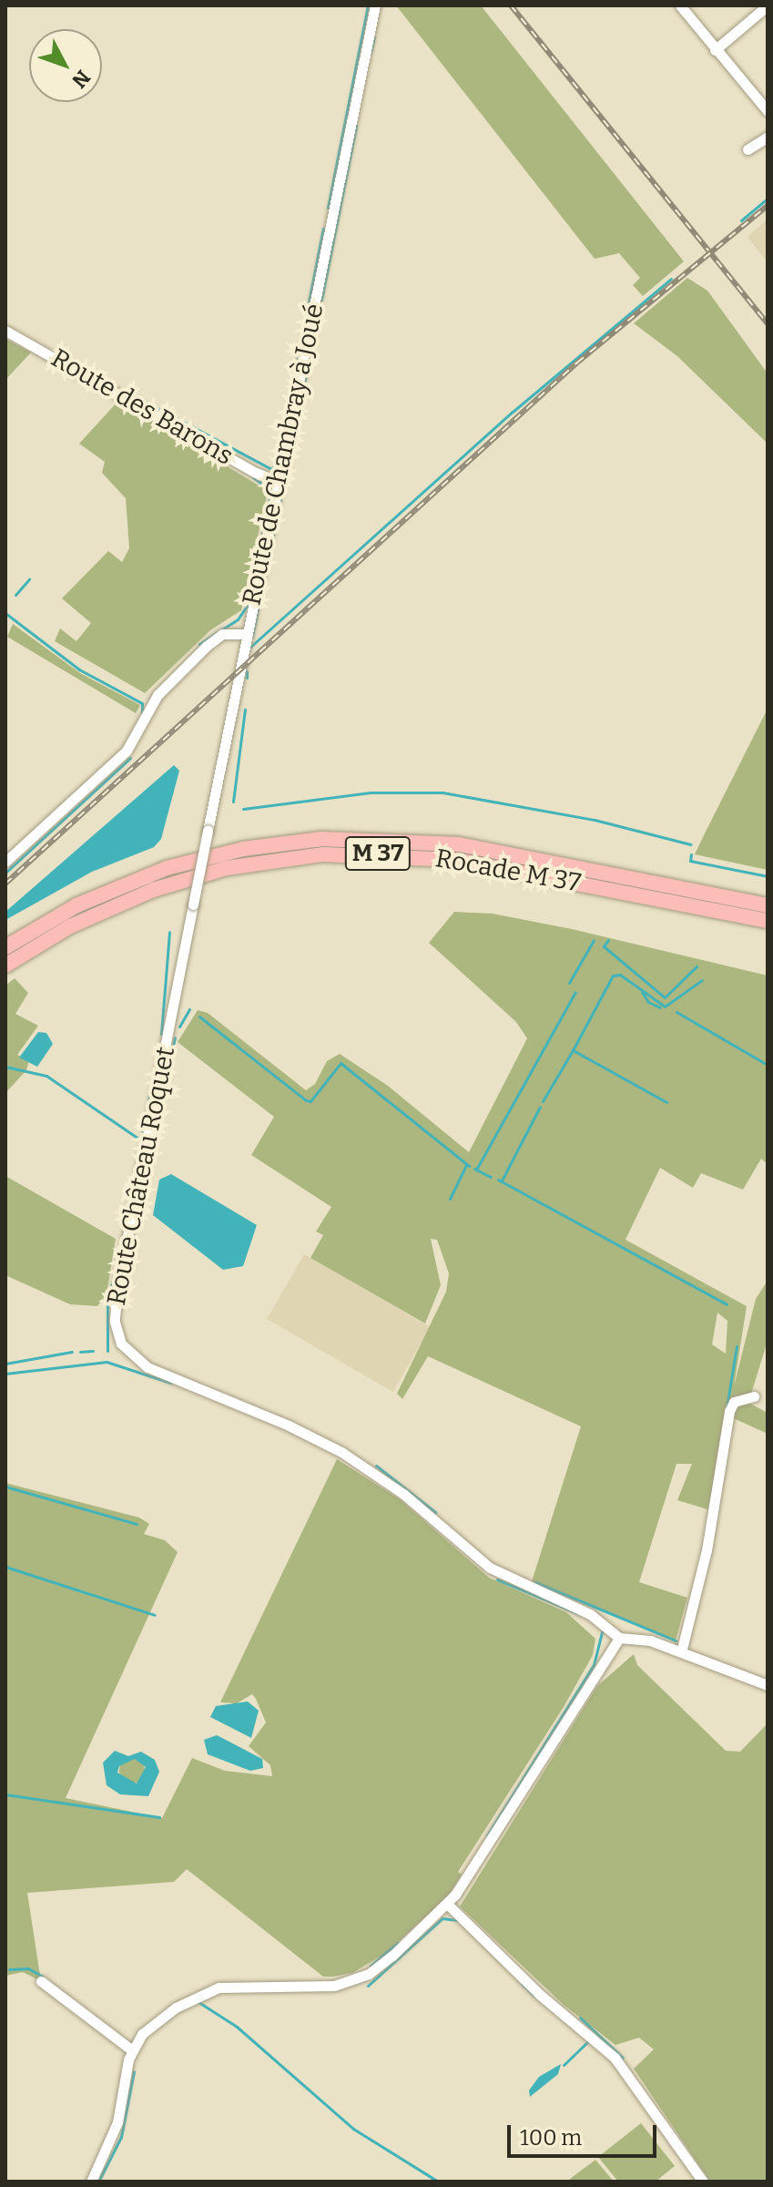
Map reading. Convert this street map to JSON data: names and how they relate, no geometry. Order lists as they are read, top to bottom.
{
  "streets": {
    "highway": ["M 37", "Rocade M 37"],
    "street": ["Route des Barons", "Route de Chambray à Joué", "Route Château Roquet"]
  },
  "crossings": [
    ["Route des Barons", "Route de Chambray à Joué"],
    ["Route de Chambray à Joué", "Route Château Roquet"]
  ],
  "scale_bar": "100 m",
  "north": "bottom right"
}
